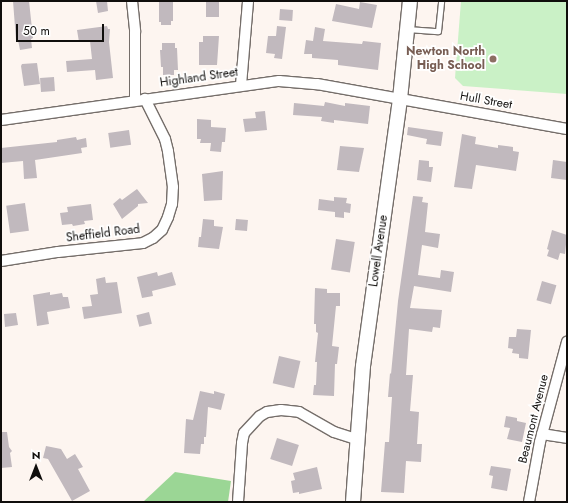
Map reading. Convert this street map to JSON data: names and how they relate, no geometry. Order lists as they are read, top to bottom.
{
  "streets": {
    "street": [
      "Highland Street",
      "Hull Street",
      "Sheffield Road",
      "Lowell Avenue",
      "Beaumont Avenue"
    ]
  },
  "crossings": [
    ["Highland Street", "Hull Street"],
    ["Highland Street", "Sheffield Road"],
    ["Highland Street", "Lowell Avenue"],
    ["Hull Street", "Lowell Avenue"]
  ],
  "places": ["Newton North High School"],
  "scale_bar": "50 m",
  "north": "top"
}
